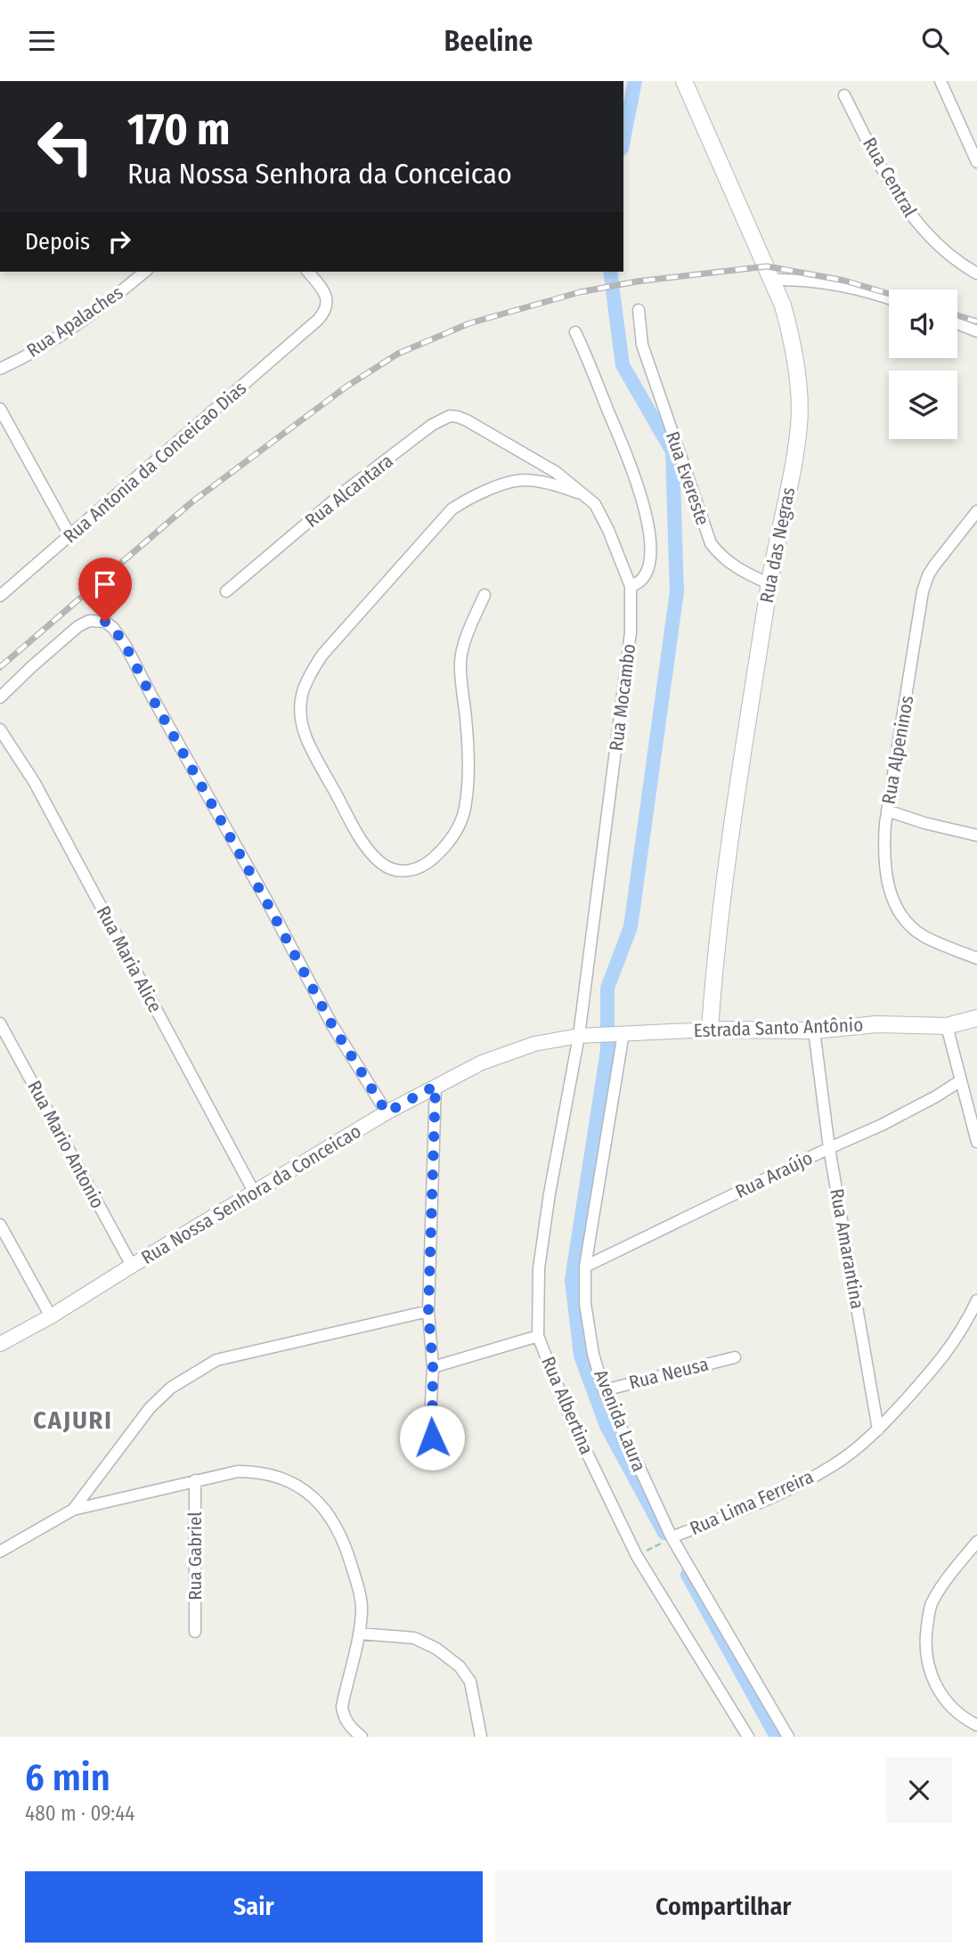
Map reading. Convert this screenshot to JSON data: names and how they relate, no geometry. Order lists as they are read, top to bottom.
{
  "streets": {
    "main road": ["Rua das Negras", "Estrada Santo Antônio"],
    "street": [
      "Rua Central",
      "Rua Apalaches",
      "Rua Antonia da Conceicao Dias",
      "Rua Evereste",
      "Rua Alcantara",
      "Rua Mocambo",
      "Rua Alpeninos",
      "Rua Maria Alice",
      "Rua Mario Antonio",
      "Rua Araújo",
      "Rua Nossa Senhora da Conceicao",
      "Rua Amarantina",
      "Rua Neusa",
      "Rua Albertina",
      "Avenida Laura",
      "Rua Lima Ferreira",
      "Rua Gabriel"
    ]
  },
  "crossings": [
    ["Rua Evereste", "Rua das Negras"],
    ["Rua Alcantara", "Rua Mocambo"],
    ["Rua das Negras", "Estrada Santo Antônio"],
    ["Rua Mocambo", "Estrada Santo Antônio"],
    ["Rua Mocambo", "Rua Nossa Senhora da Conceicao"],
    ["Rua Mocambo", "Rua Albertina"],
    ["Rua Maria Alice", "Rua Nossa Senhora da Conceicao"],
    ["Estrada Santo Antônio", "Rua Nossa Senhora da Conceicao"],
    ["Estrada Santo Antônio", "Rua Amarantina"],
    ["Estrada Santo Antônio", "Rua Albertina"],
    ["Estrada Santo Antônio", "Avenida Laura"],
    ["Rua Mario Antonio", "Rua Nossa Senhora da Conceicao"],
    ["Rua Araújo", "Rua Amarantina"],
    ["Rua Araújo", "Avenida Laura"],
    ["Rua Nossa Senhora da Conceicao", "Rua Albertina"],
    ["Rua Amarantina", "Rua Lima Ferreira"],
    ["Rua Neusa", "Avenida Laura"],
    ["Avenida Laura", "Rua Lima Ferreira"]
  ],
  "districts": ["CAJURI"],
  "page": {
    "header": "Beeline",
    "turn": ["170 m", "Rua Nossa Senhora da Conceicao"],
    "then": "Depois",
    "heading": ["6 min", "480 m · 09:44"],
    "buttons": ["Sair", "Compartilhar"]
  }
}
